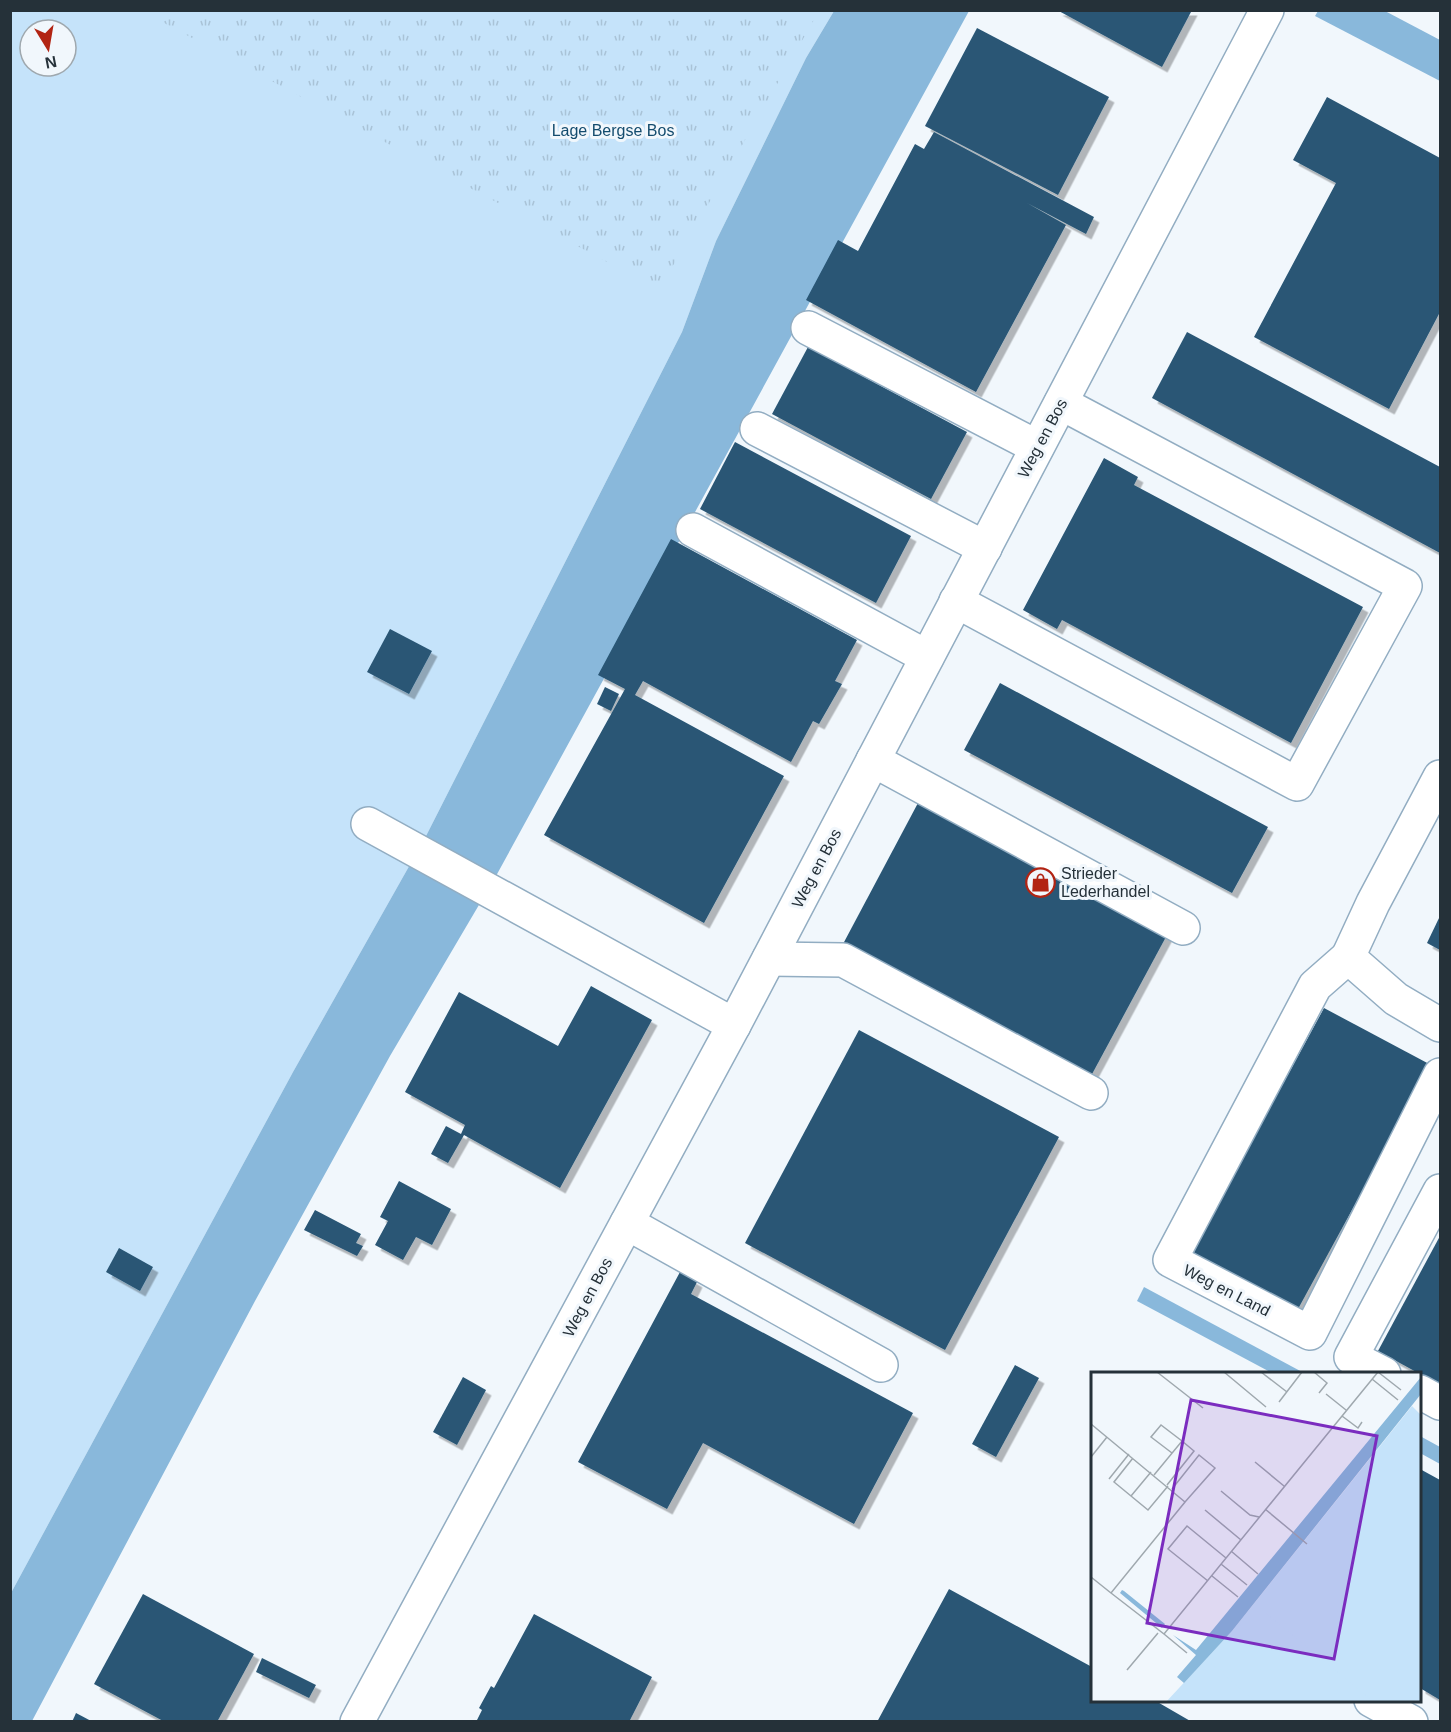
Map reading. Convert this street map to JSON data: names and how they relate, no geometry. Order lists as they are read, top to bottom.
{
  "streets": {
    "street": ["Weg en Bos", "Weg en Land"]
  },
  "parks": ["Lage Bergse Bos"],
  "places": {
    "shop": ["Strieder Lederhandel"]
  },
  "north": "bottom"
}
